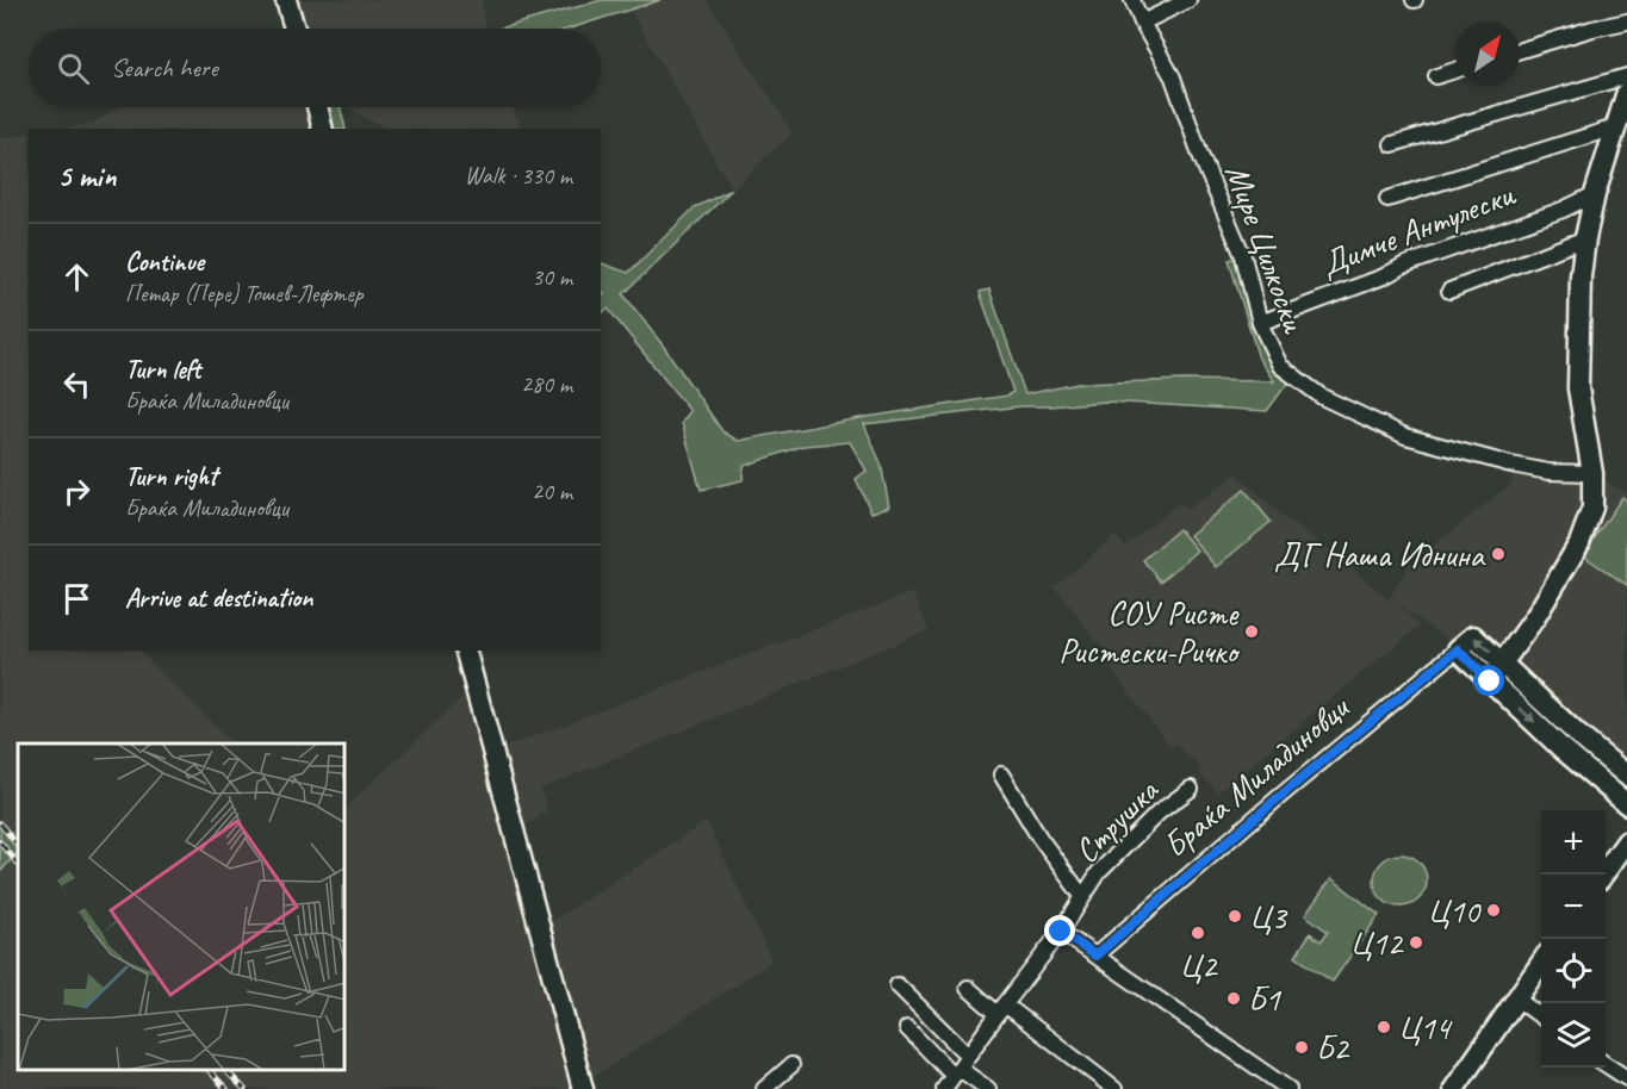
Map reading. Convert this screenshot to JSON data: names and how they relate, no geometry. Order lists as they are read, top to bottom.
{
  "streets": {
    "street": [
      "Димче Антулески",
      "Мире Цилкоски",
      "Браќа Миладиновци",
      "Струшка"
    ]
  },
  "crossings": [
    ["Димче Антулески", "Мире Цилкоски"]
  ],
  "places": [
    "ДГ Наша Иднина",
    "СОУ Ристе Ристески-Ричко",
    "Ц10",
    "Ц3",
    "Ц2",
    "Ц12",
    "Б1",
    "Ц14",
    "Б2"
  ],
  "north": "top right",
  "page": {
    "search": "Search here",
    "heading": ["5 min", "Walk · 330 m"],
    "list": [
      ["Continue", "Петар (Пере) Тошев-Лефтер", "30 m"],
      ["Turn left", "Браќа Миладиновци", "280 m"],
      ["Turn right", "Браќа Миладиновци", "20 m"],
      "Arrive at destination"
    ],
    "map_buttons": ["+", "−"]
  }
}
